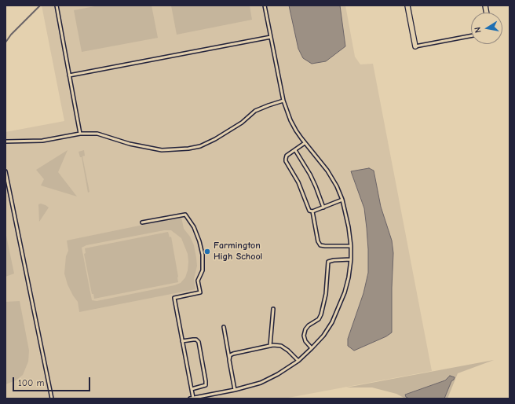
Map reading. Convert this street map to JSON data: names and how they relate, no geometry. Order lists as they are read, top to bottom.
{
  "places": ["Farmington High School"],
  "scale_bar": "100 m",
  "north": "left"
}
